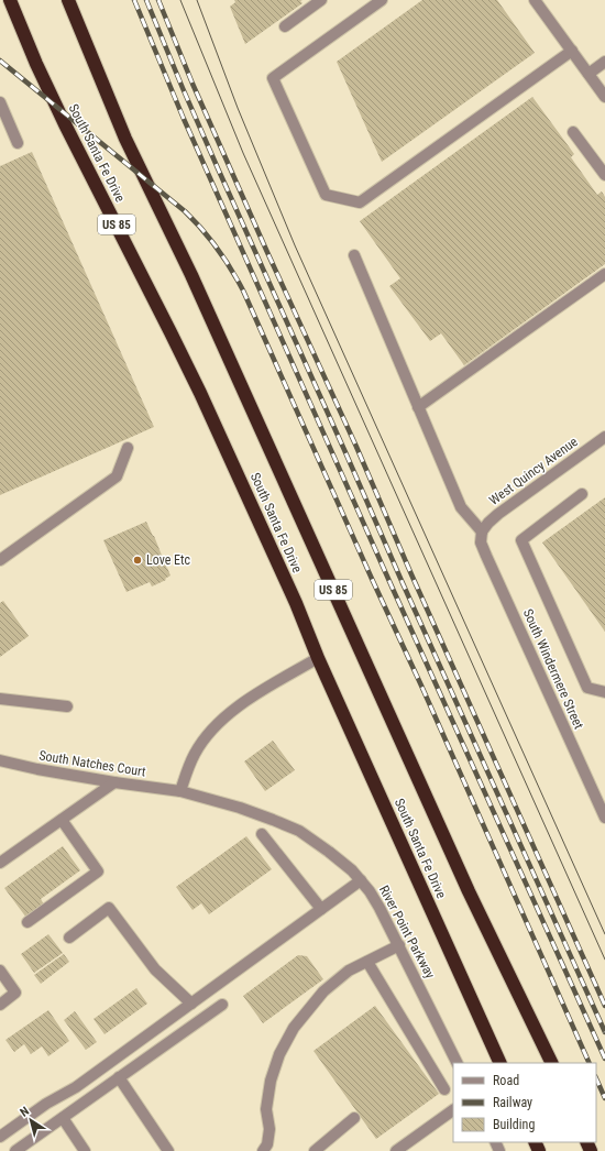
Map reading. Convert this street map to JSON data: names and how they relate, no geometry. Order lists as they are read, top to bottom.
{
  "streets": {
    "highway": ["South Santa Fe Drive", "US 85"],
    "street": [
      "West Quincy Avenue",
      "South Windermere Street",
      "South Natches Court",
      "River Point Parkway"
    ]
  },
  "crossings": [
    ["West Quincy Avenue", "South Windermere Street"],
    ["South Natches Court", "River Point Parkway"]
  ],
  "places": ["Love Etc"],
  "legend": ["Road", "Railway", "Building"],
  "north": "top left"
}
